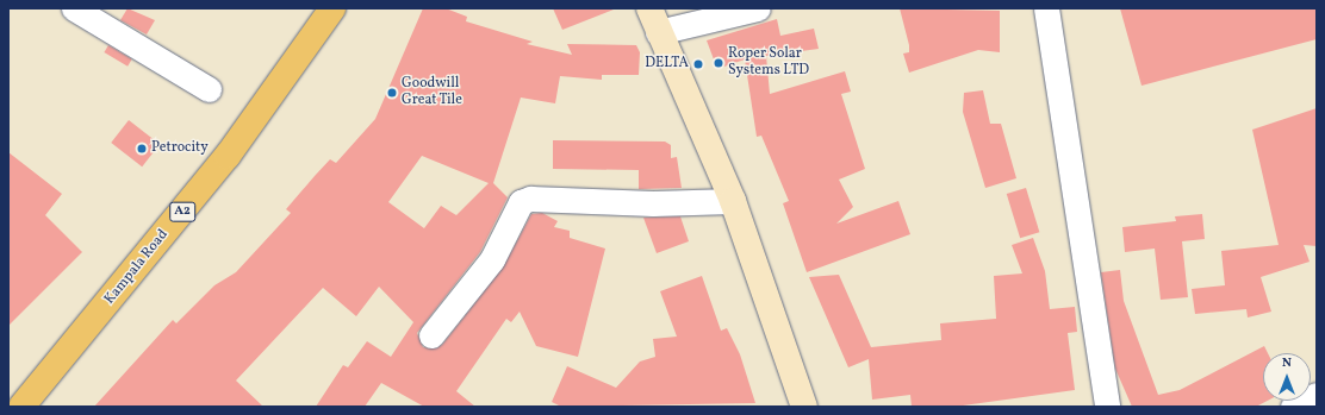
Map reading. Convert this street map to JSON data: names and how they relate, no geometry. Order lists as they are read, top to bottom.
{
  "streets": {
    "main road": ["A2", "Kampala Road"]
  },
  "places": [
    "Roper Solar Systems LTD",
    "DELTA",
    "Goodwill Great Tile",
    "Petrocity"
  ],
  "north": "top"
}
